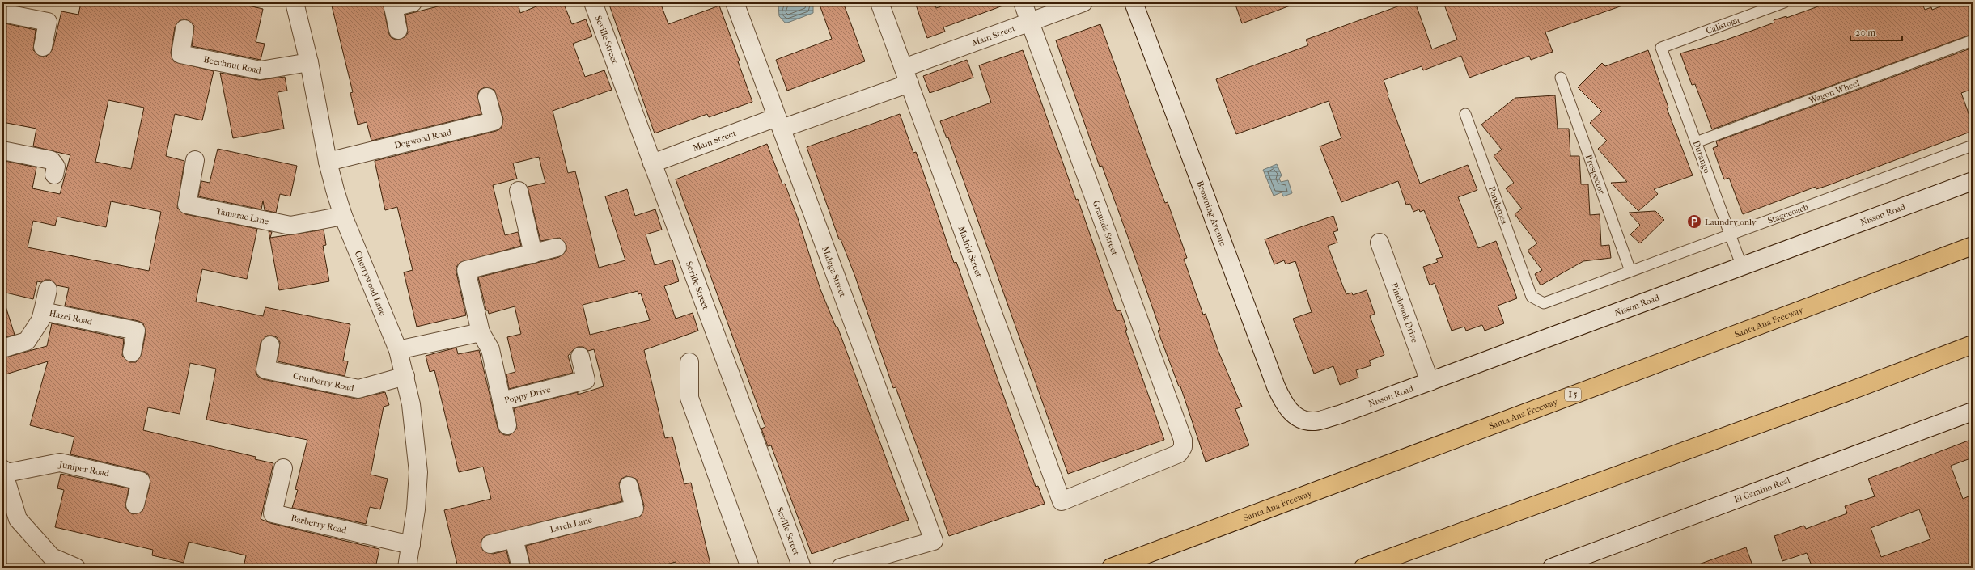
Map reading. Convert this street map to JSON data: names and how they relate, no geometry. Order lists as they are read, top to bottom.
{
  "streets": {
    "highway": ["Santa Ana Freeway", "I 5"],
    "street": [
      "Main Street",
      "Seville Street",
      "Beechnut Road",
      "Dogwood Road",
      "Browning Avenue",
      "Nisson Road",
      "Tamarac Lane",
      "Granada Street",
      "Madrid Street",
      "Malaga Street",
      "Cherrywood Lane",
      "Pinebrook Drive",
      "Hazel Road",
      "Cranberry Road",
      "Poppy Drive",
      "Juniper Road",
      "El Camino Real",
      "Barberry Road",
      "Larch Lane"
    ],
    "lane": [
      "Calistoga",
      "Wagon Wheel",
      "Durango",
      "Prospector",
      "Ponderosa",
      "Stagecoach"
    ]
  },
  "crossings": [
    ["Calistoga", "Durango"],
    ["Main Street", "Seville Street"],
    ["Main Street", "Granada Street"],
    ["Main Street", "Madrid Street"],
    ["Main Street", "Malaga Street"],
    ["Beechnut Road", "Cherrywood Lane"],
    ["Wagon Wheel", "Durango"],
    ["Dogwood Road", "Cherrywood Lane"],
    ["Durango", "Stagecoach"],
    ["Durango", "Nisson Road"],
    ["Prospector", "Stagecoach"],
    ["Ponderosa", "Stagecoach"],
    ["Browning Avenue", "Nisson Road"],
    ["Nisson Road", "Pinebrook Drive"],
    ["Tamarac Lane", "Cherrywood Lane"],
    ["Granada Street", "Madrid Street"],
    ["Cherrywood Lane", "Cranberry Road"],
    ["Cherrywood Lane", "Barberry Road"]
  ],
  "places": {
    "parking": ["Laundry only"]
  },
  "scale_bar": "20 m"
}
